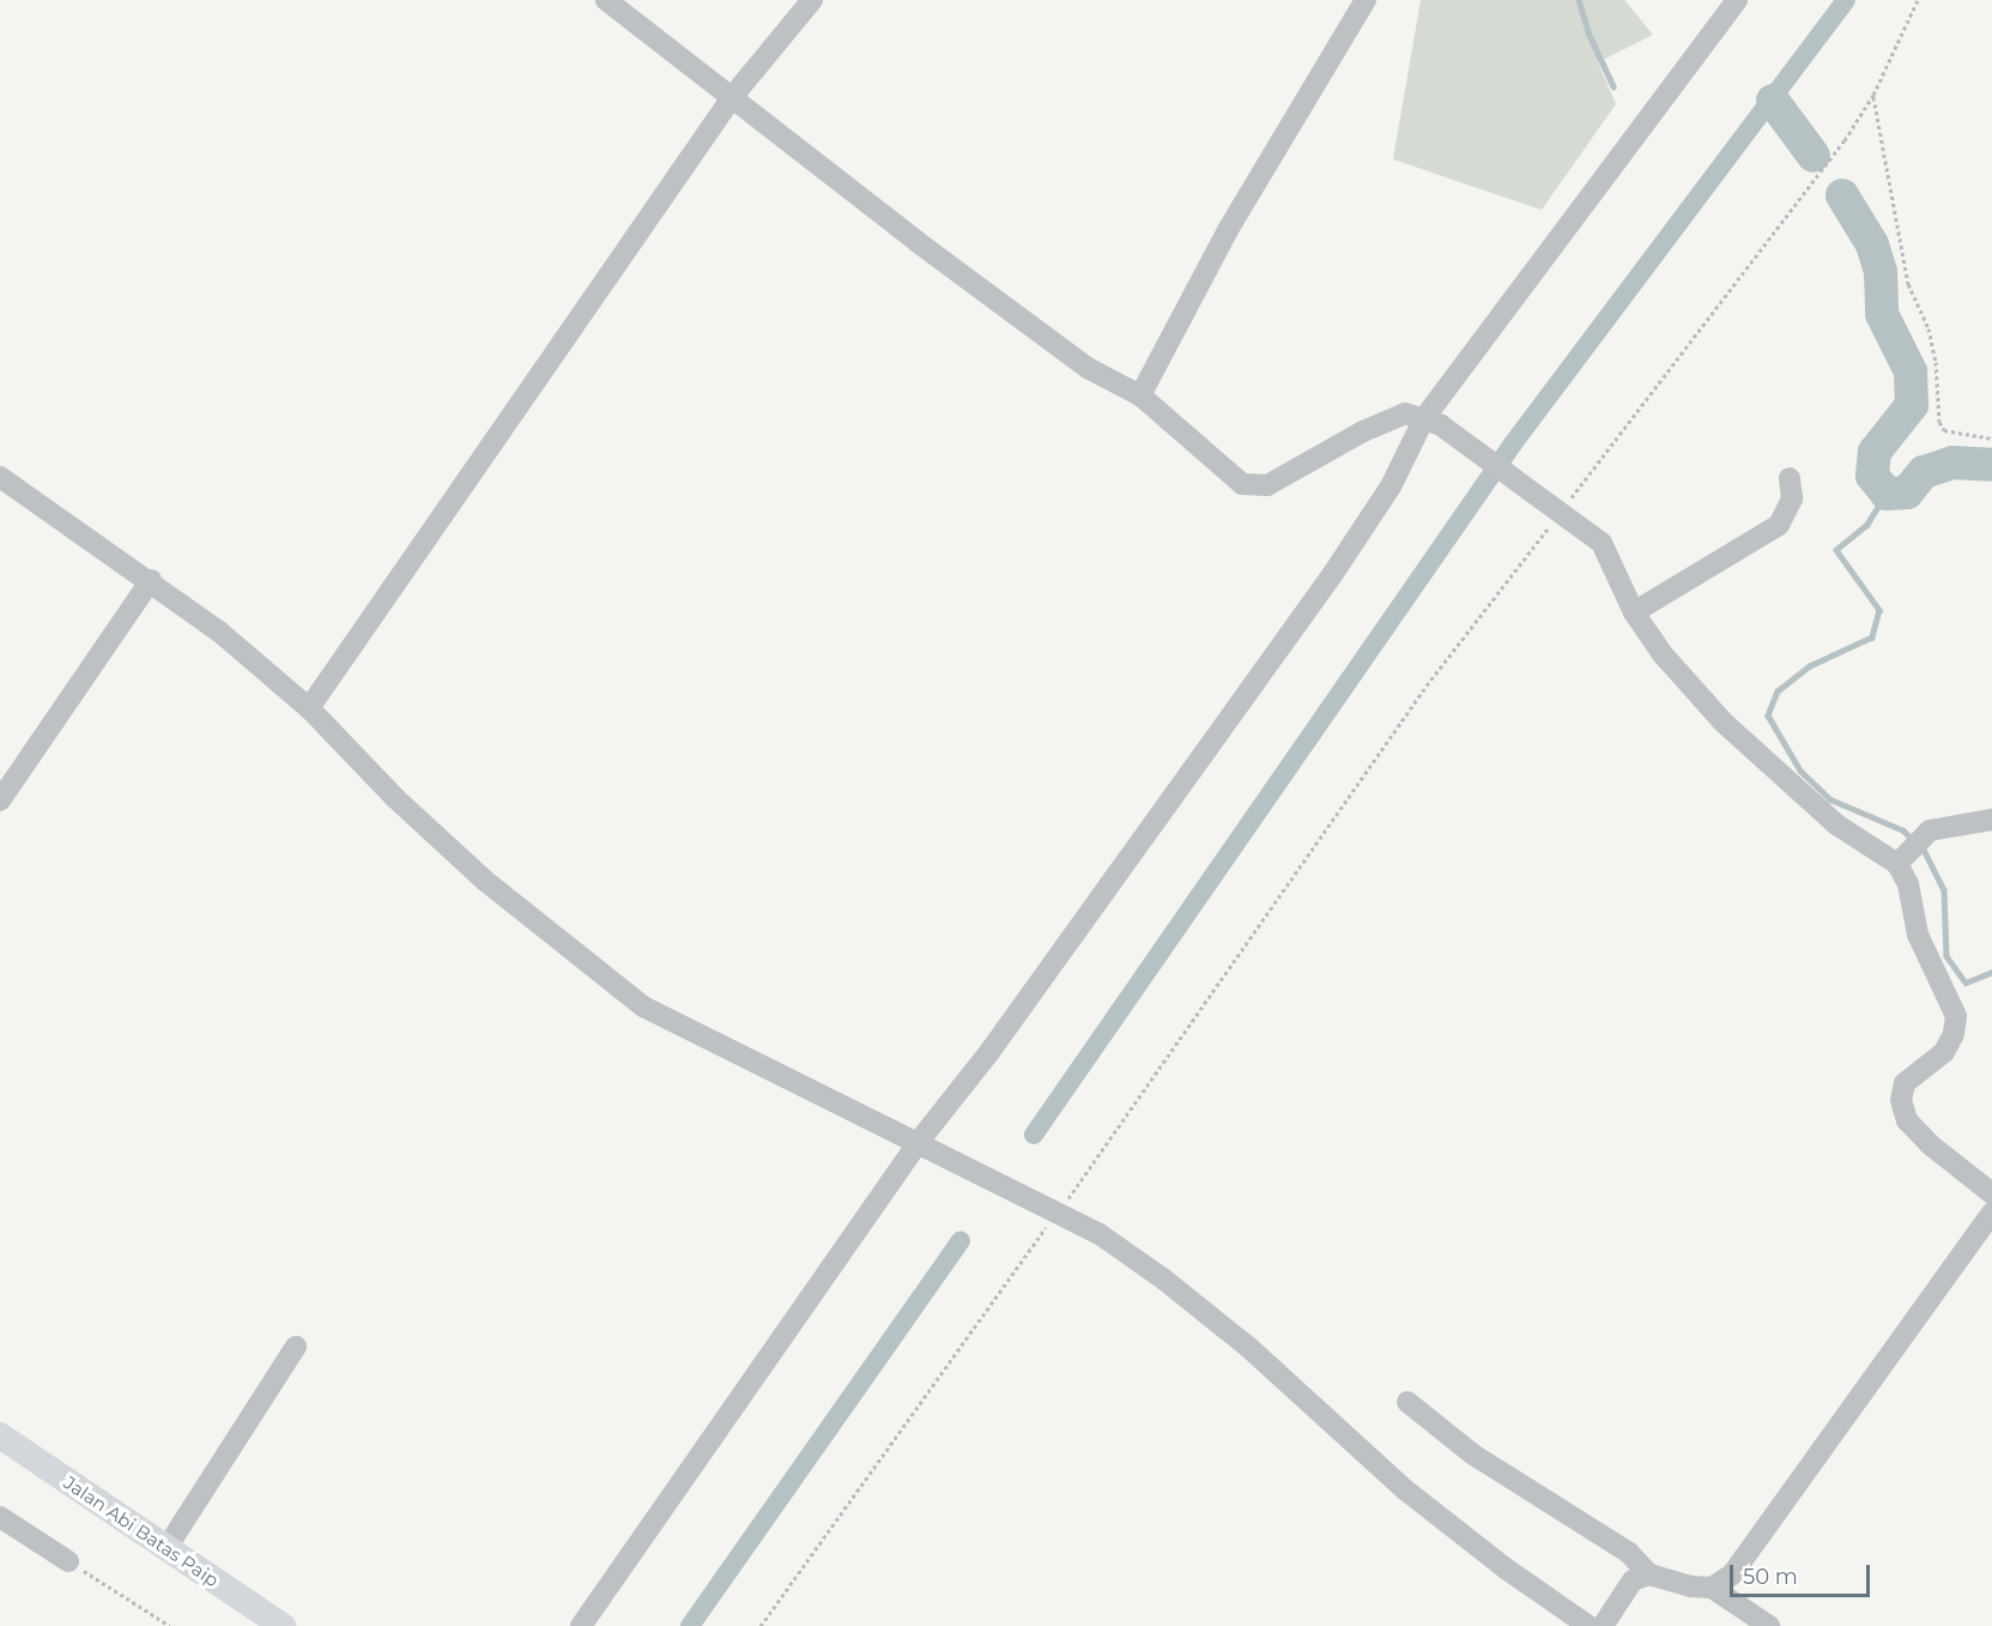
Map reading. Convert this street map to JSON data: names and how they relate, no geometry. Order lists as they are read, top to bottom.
{
  "streets": {
    "main road": ["Jalan Abi Batas Paip"]
  },
  "scale_bar": "50 m"
}
